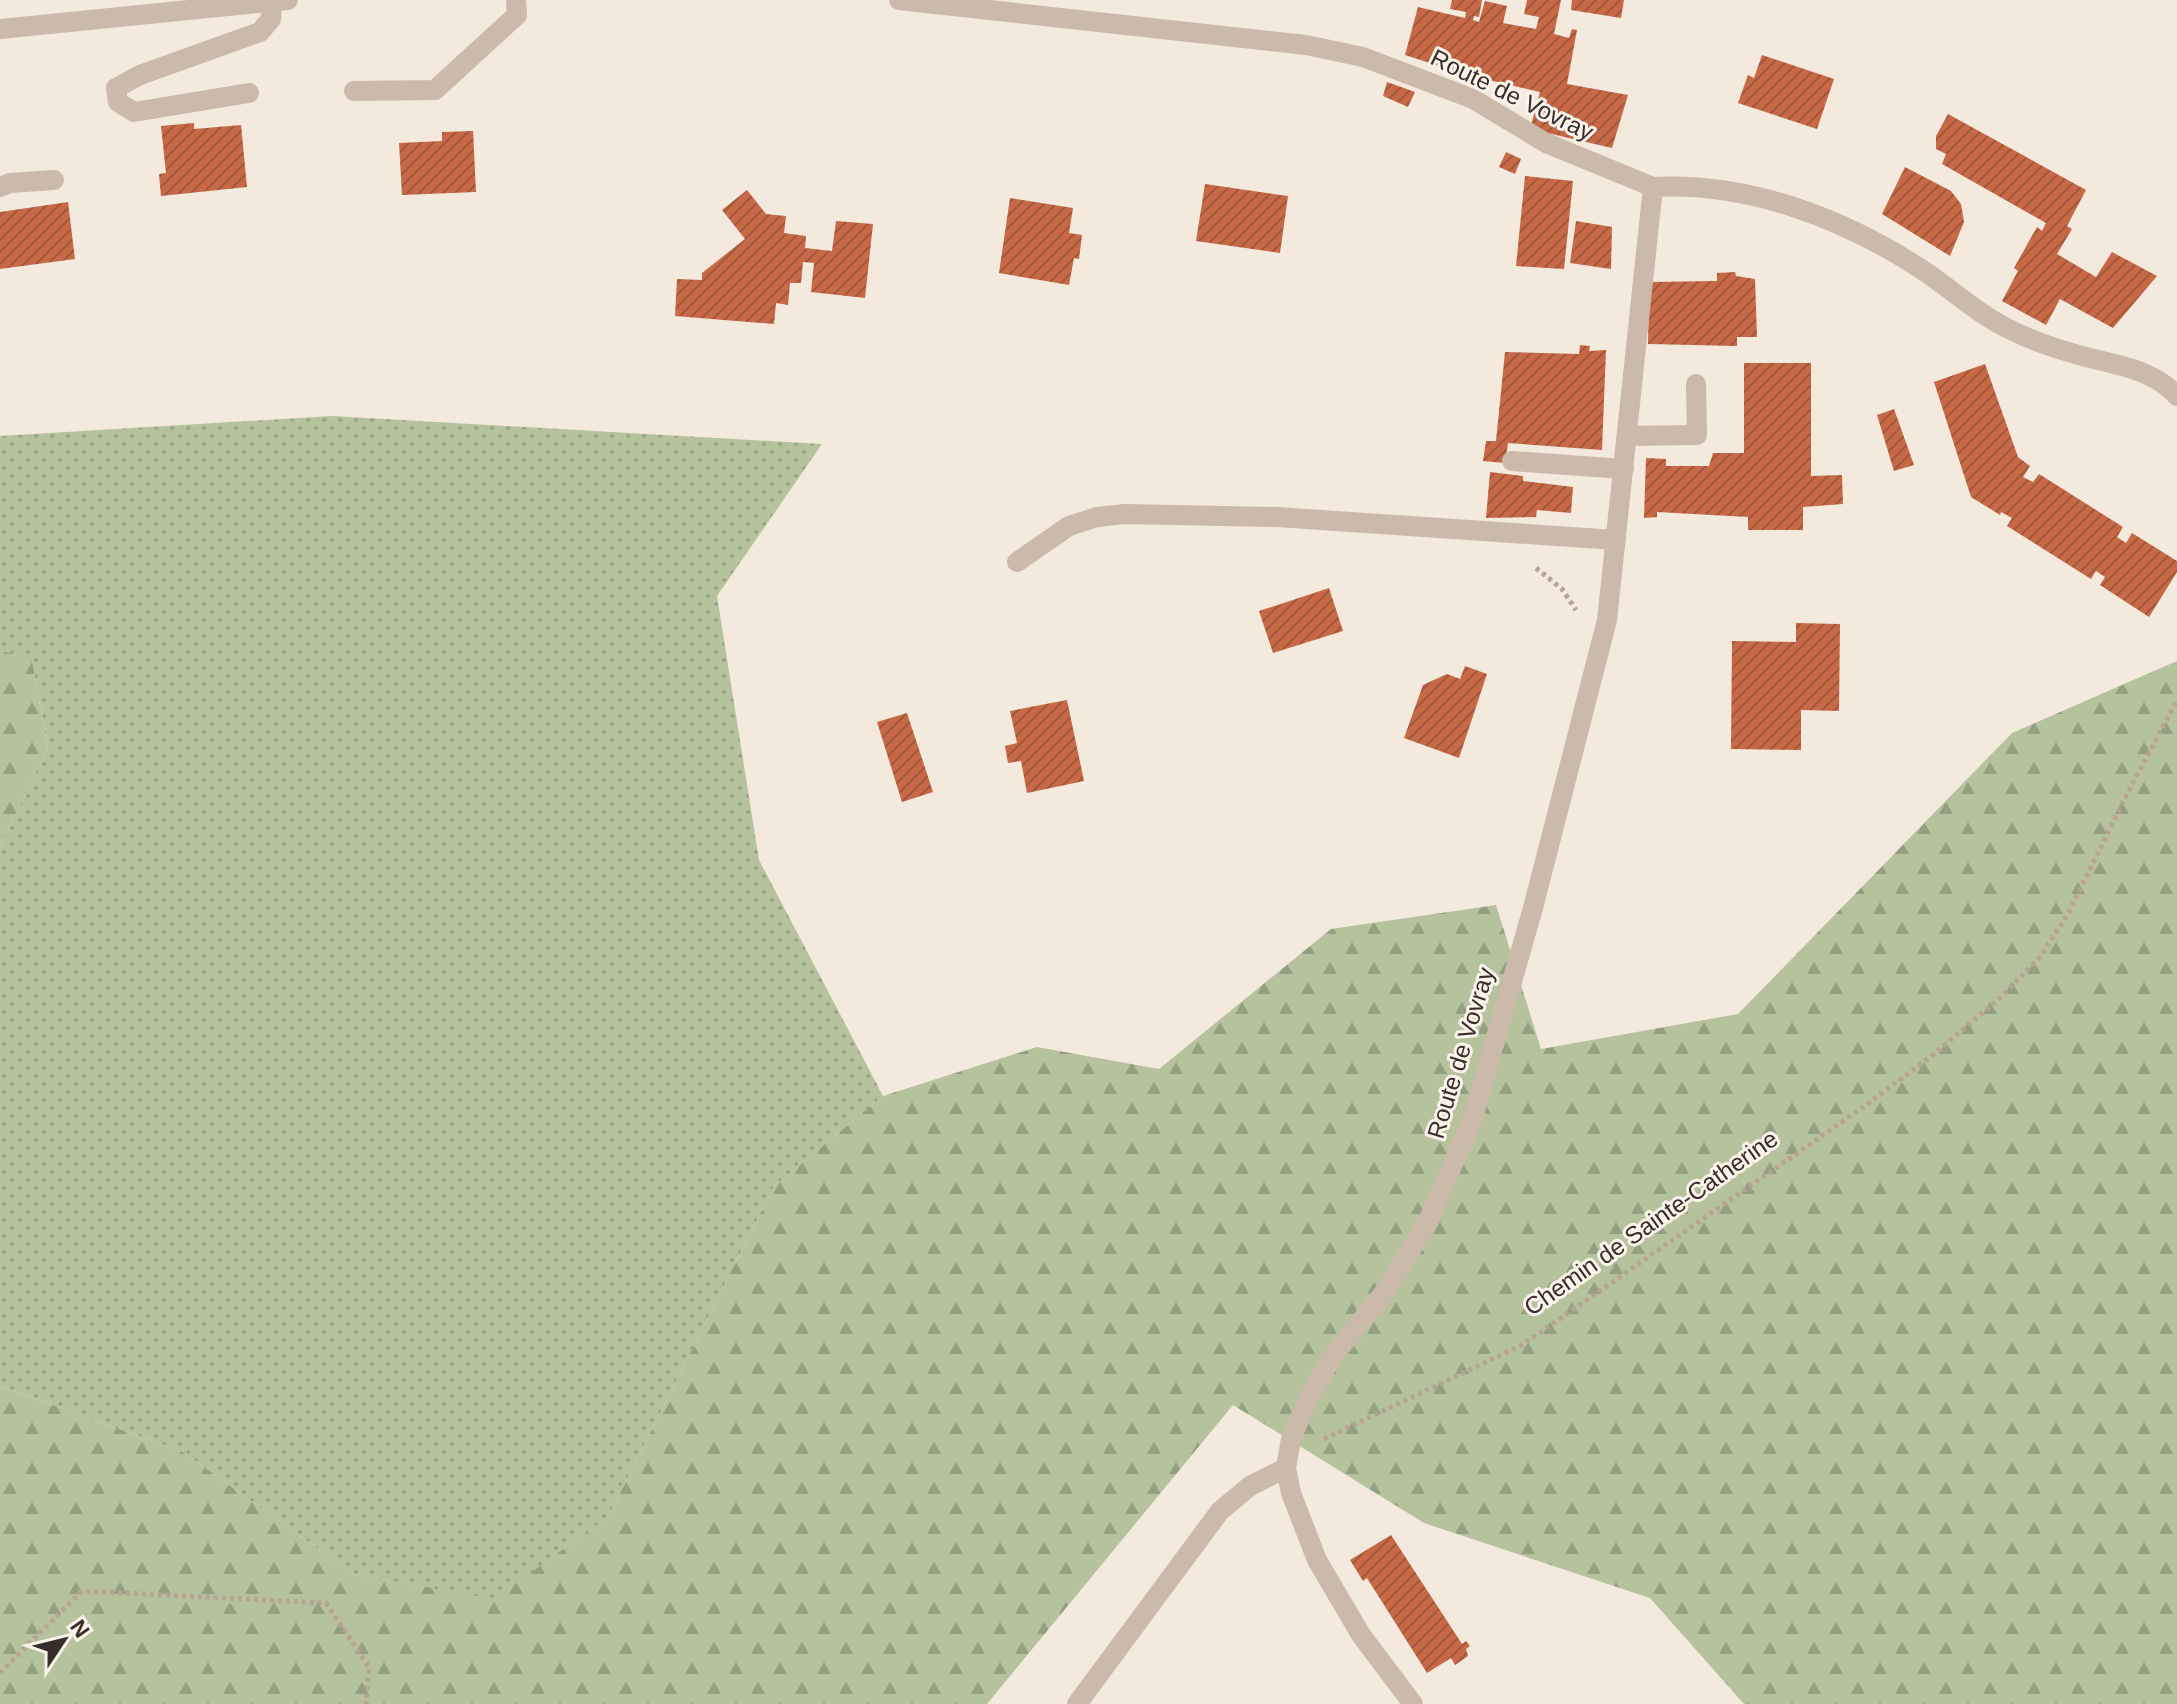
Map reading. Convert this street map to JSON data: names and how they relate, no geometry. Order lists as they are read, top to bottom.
{
  "streets": {
    "street": ["Route de Vovray"],
    "path": ["Chemin de Sainte-Catherine"]
  },
  "crossings": [
    ["Route de Vovray", "Chemin de Sainte-Catherine"]
  ],
  "north": "top right"
}
